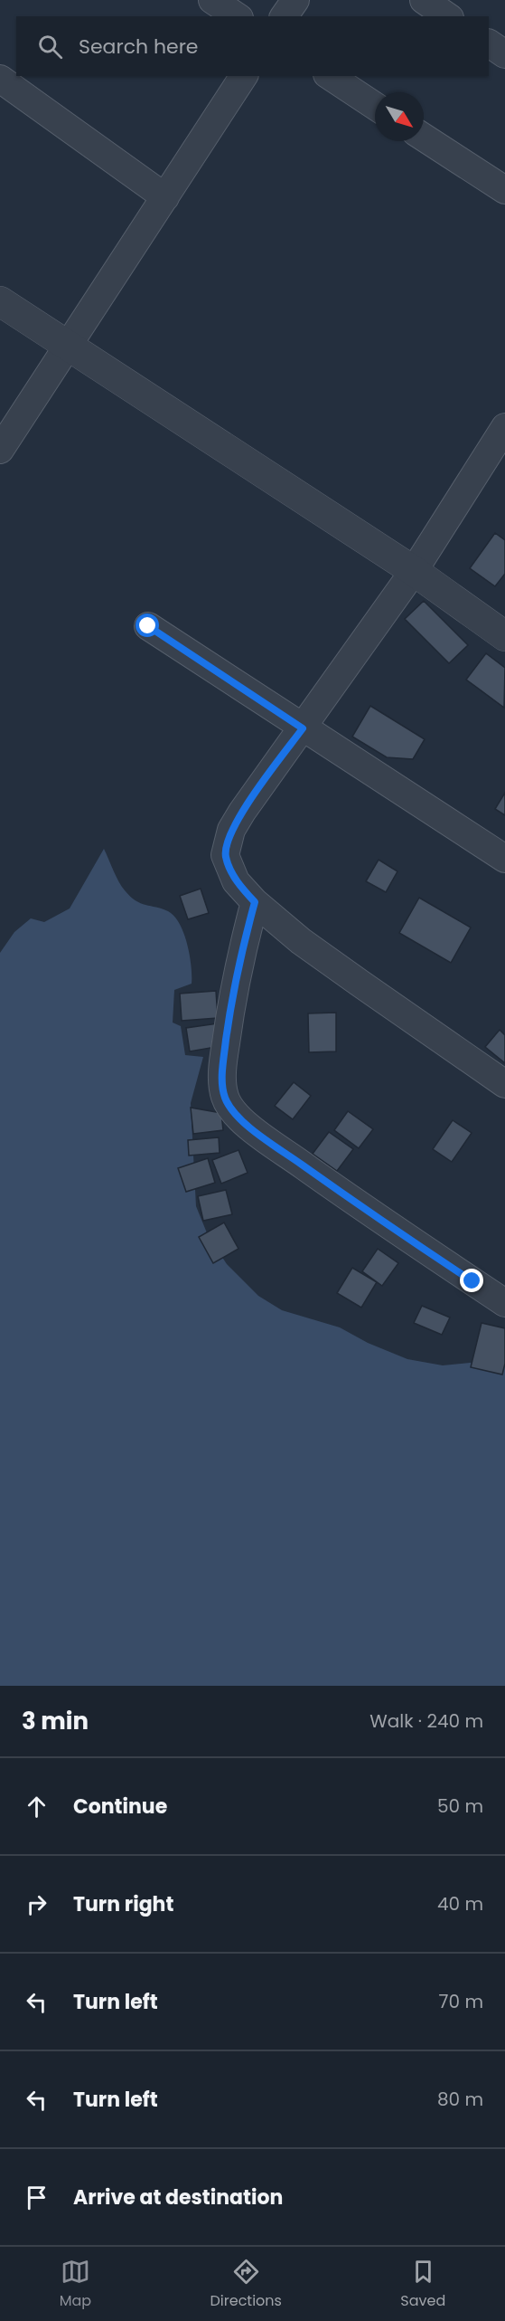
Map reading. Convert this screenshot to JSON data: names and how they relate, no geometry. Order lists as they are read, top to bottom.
{
  "north": "bottom right",
  "page": {
    "search": "Search here",
    "heading": ["3 min", "Walk · 240 m"],
    "list": [
      ["Continue", "50 m"],
      ["Turn right", "40 m"],
      ["Turn left", "70 m"],
      ["Turn left", "80 m"],
      "Arrive at destination"
    ],
    "nav": ["Map", "Directions", "Saved"]
  }
}
